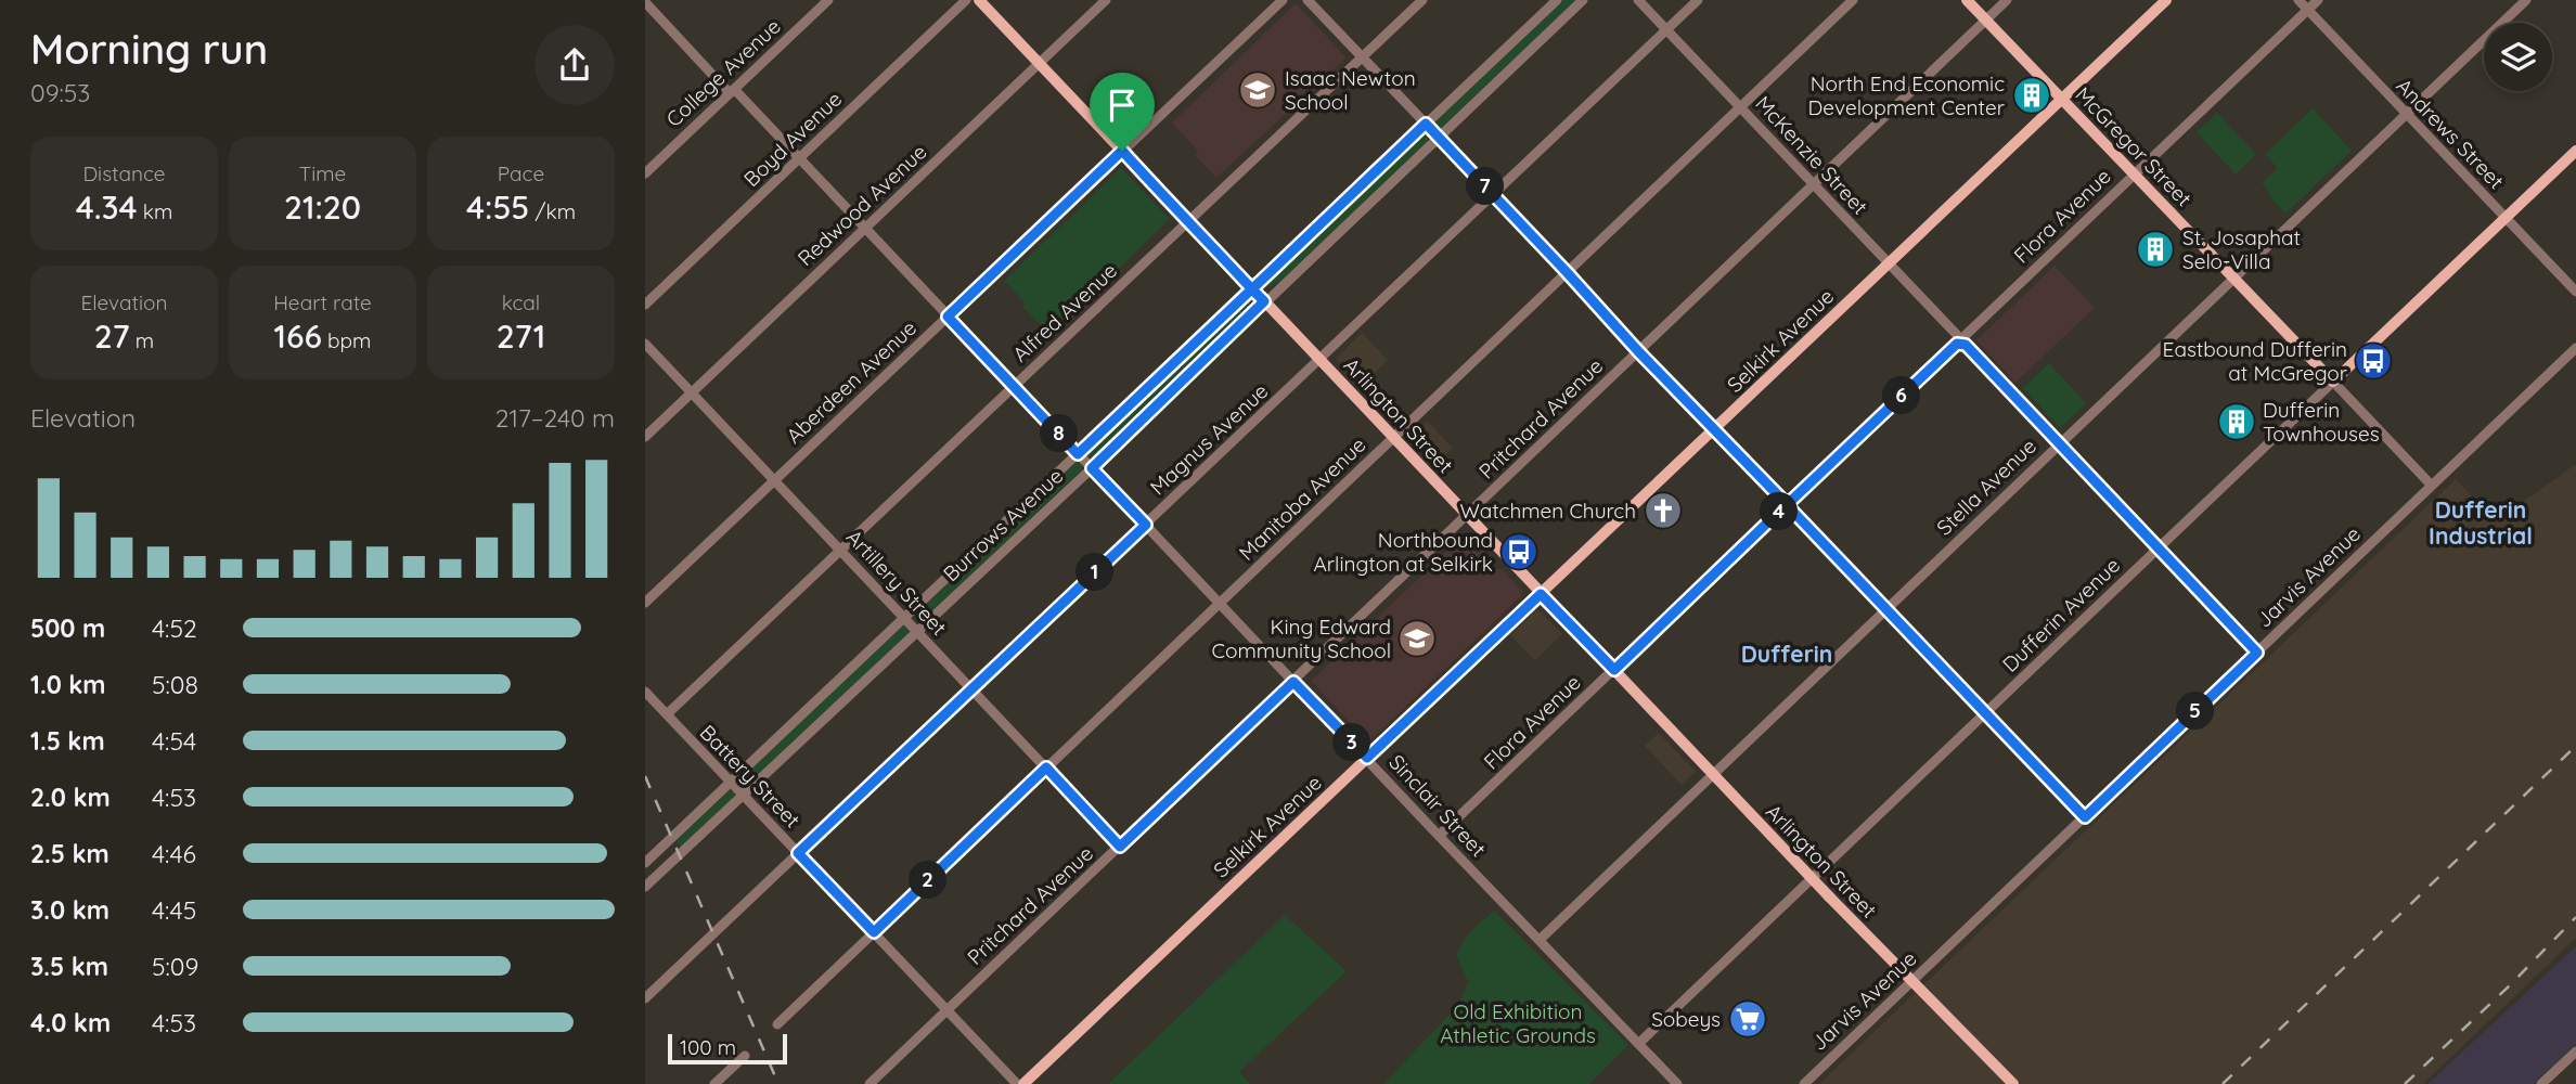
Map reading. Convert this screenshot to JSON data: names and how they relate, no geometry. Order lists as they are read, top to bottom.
{
  "streets": {
    "main road": [
      "McGregor Street",
      "Selkirk Avenue",
      "Arlington Street",
      "Dufferin Avenue"
    ],
    "street": [
      "College Avenue",
      "Andrews Street",
      "Boyd Avenue",
      "McKenzie Street",
      "Redwood Avenue",
      "Flora Avenue",
      "Alfred Avenue",
      "Aberdeen Avenue",
      "Pritchard Avenue",
      "Magnus Avenue",
      "Stella Avenue",
      "Manitoba Avenue",
      "Burrows Avenue",
      "Jarvis Avenue",
      "Artillery Street",
      "Battery Street",
      "Sinclair Street"
    ]
  },
  "crossings": [
    ["College Avenue", "Sinclair Street"],
    ["Andrews Street", "Flora Avenue"],
    ["Andrews Street", "Stella Avenue"],
    ["Andrews Street", "Dufferin Avenue"],
    ["Boyd Avenue", "Sinclair Street"],
    ["McGregor Street", "Flora Avenue"],
    ["McGregor Street", "Selkirk Avenue"],
    ["McGregor Street", "Pritchard Avenue"],
    ["McGregor Street", "Stella Avenue"],
    ["McGregor Street", "Jarvis Avenue"],
    ["McGregor Street", "Dufferin Avenue"],
    ["McKenzie Street", "Flora Avenue"],
    ["McKenzie Street", "Selkirk Avenue"],
    ["McKenzie Street", "Pritchard Avenue"],
    ["McKenzie Street", "Magnus Avenue"],
    ["McKenzie Street", "Stella Avenue"],
    ["McKenzie Street", "Manitoba Avenue"],
    ["McKenzie Street", "Jarvis Avenue"],
    ["McKenzie Street", "Dufferin Avenue"],
    ["Redwood Avenue", "Arlington Street"],
    ["Redwood Avenue", "Artillery Street"],
    ["Redwood Avenue", "Sinclair Street"],
    ["Flora Avenue", "Arlington Street"],
    ["Flora Avenue", "Sinclair Street"],
    ["Alfred Avenue", "Arlington Street"],
    ["Alfred Avenue", "Artillery Street"],
    ["Alfred Avenue", "Battery Street"],
    ["Alfred Avenue", "Sinclair Street"],
    ["Selkirk Avenue", "Arlington Street"],
    ["Selkirk Avenue", "Sinclair Street"],
    ["Aberdeen Avenue", "Arlington Street"],
    ["Aberdeen Avenue", "Artillery Street"],
    ["Aberdeen Avenue", "Sinclair Street"],
    ["Arlington Street", "Pritchard Avenue"],
    ["Arlington Street", "Magnus Avenue"],
    ["Arlington Street", "Stella Avenue"],
    ["Arlington Street", "Manitoba Avenue"],
    ["Arlington Street", "Burrows Avenue"],
    ["Arlington Street", "Dufferin Avenue"],
    ["Pritchard Avenue", "Artillery Street"],
    ["Pritchard Avenue", "Battery Street"],
    ["Pritchard Avenue", "Sinclair Street"],
    ["Magnus Avenue", "Artillery Street"],
    ["Magnus Avenue", "Battery Street"],
    ["Magnus Avenue", "Sinclair Street"],
    ["Stella Avenue", "Sinclair Street"],
    ["Manitoba Avenue", "Artillery Street"],
    ["Manitoba Avenue", "Battery Street"],
    ["Manitoba Avenue", "Sinclair Street"],
    ["Burrows Avenue", "Artillery Street"],
    ["Burrows Avenue", "Battery Street"],
    ["Burrows Avenue", "Sinclair Street"],
    ["Dufferin Avenue", "Sinclair Street"]
  ],
  "districts": ["Dufferin Industrial", "Dufferin"],
  "parks": ["Old Exhibition Athletic Grounds"],
  "places": {
    "school or university": ["Isaac Newton School", "King Edward Community School"],
    "building": ["North End Economic Development Center", "St. Josaphat Selo-Villa", "Dufferin Townhouses"],
    "bus stop": ["Eastbound Dufferin at McGregor", "Northbound Arlington at Selkirk"],
    "church": ["Watchmen Church"],
    "supermarket": ["Sobeys"]
  },
  "scale_bar": "100 m",
  "page": {
    "heading": ["Morning run", "09:53"],
    "stats": [
      ["Distance", "4.34 km"],
      ["Time", "21:20"],
      ["Pace", "4:55 /km"],
      ["Elevation", "27 m"],
      ["Heart rate", "166 bpm"],
      ["kcal", "271"]
    ],
    "pins": [
      "7",
      "6",
      "8",
      "4",
      "1",
      "5",
      "3",
      "2"
    ],
    "chart": ["Elevation", "217–240 m"],
    "list": [
      {
        "name": "500 m",
        "note": "4:52"
      },
      {
        "name": "1.0 km",
        "note": "5:08"
      },
      {
        "name": "1.5 km",
        "note": "4:54"
      },
      {
        "name": "2.0 km",
        "note": "4:53"
      },
      {
        "name": "2.5 km",
        "note": "4:46"
      },
      {
        "name": "3.0 km",
        "note": "4:45"
      },
      {
        "name": "3.5 km",
        "note": "5:09"
      },
      {
        "name": "4.0 km",
        "note": "4:53"
      }
    ],
    "scale": "100 m"
  }
}
